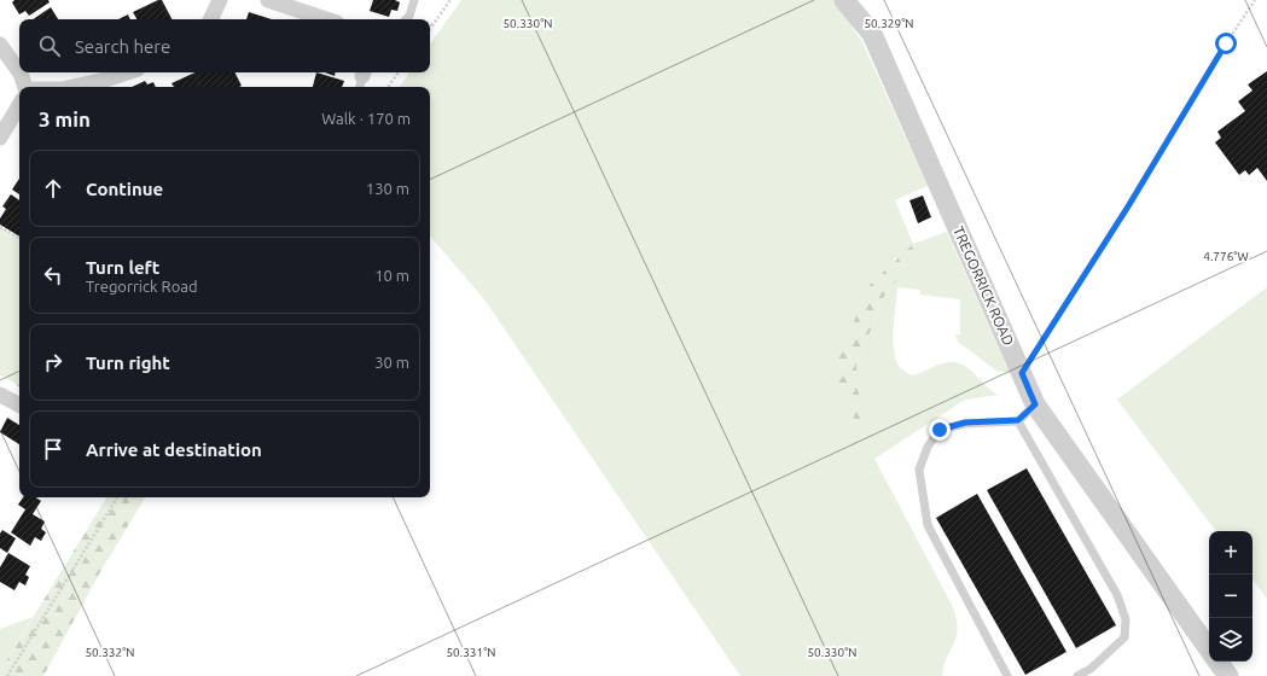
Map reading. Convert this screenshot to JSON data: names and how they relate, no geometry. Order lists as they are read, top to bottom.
{
  "streets": {
    "street": ["TREGORRICK ROAD"]
  },
  "page": {
    "search": "Search here",
    "heading": ["3 min", "Walk · 170 m"],
    "list": [
      ["Continue", "130 m"],
      ["Turn left", "Tregorrick Road", "10 m"],
      ["Turn right", "30 m"],
      "Arrive at destination"
    ],
    "map_buttons": ["+", "−"]
  },
  "coordinates": [
    "50.330°N",
    "50.329°N",
    "4.776°W",
    "50.332°N",
    "50.331°N"
  ]
}
